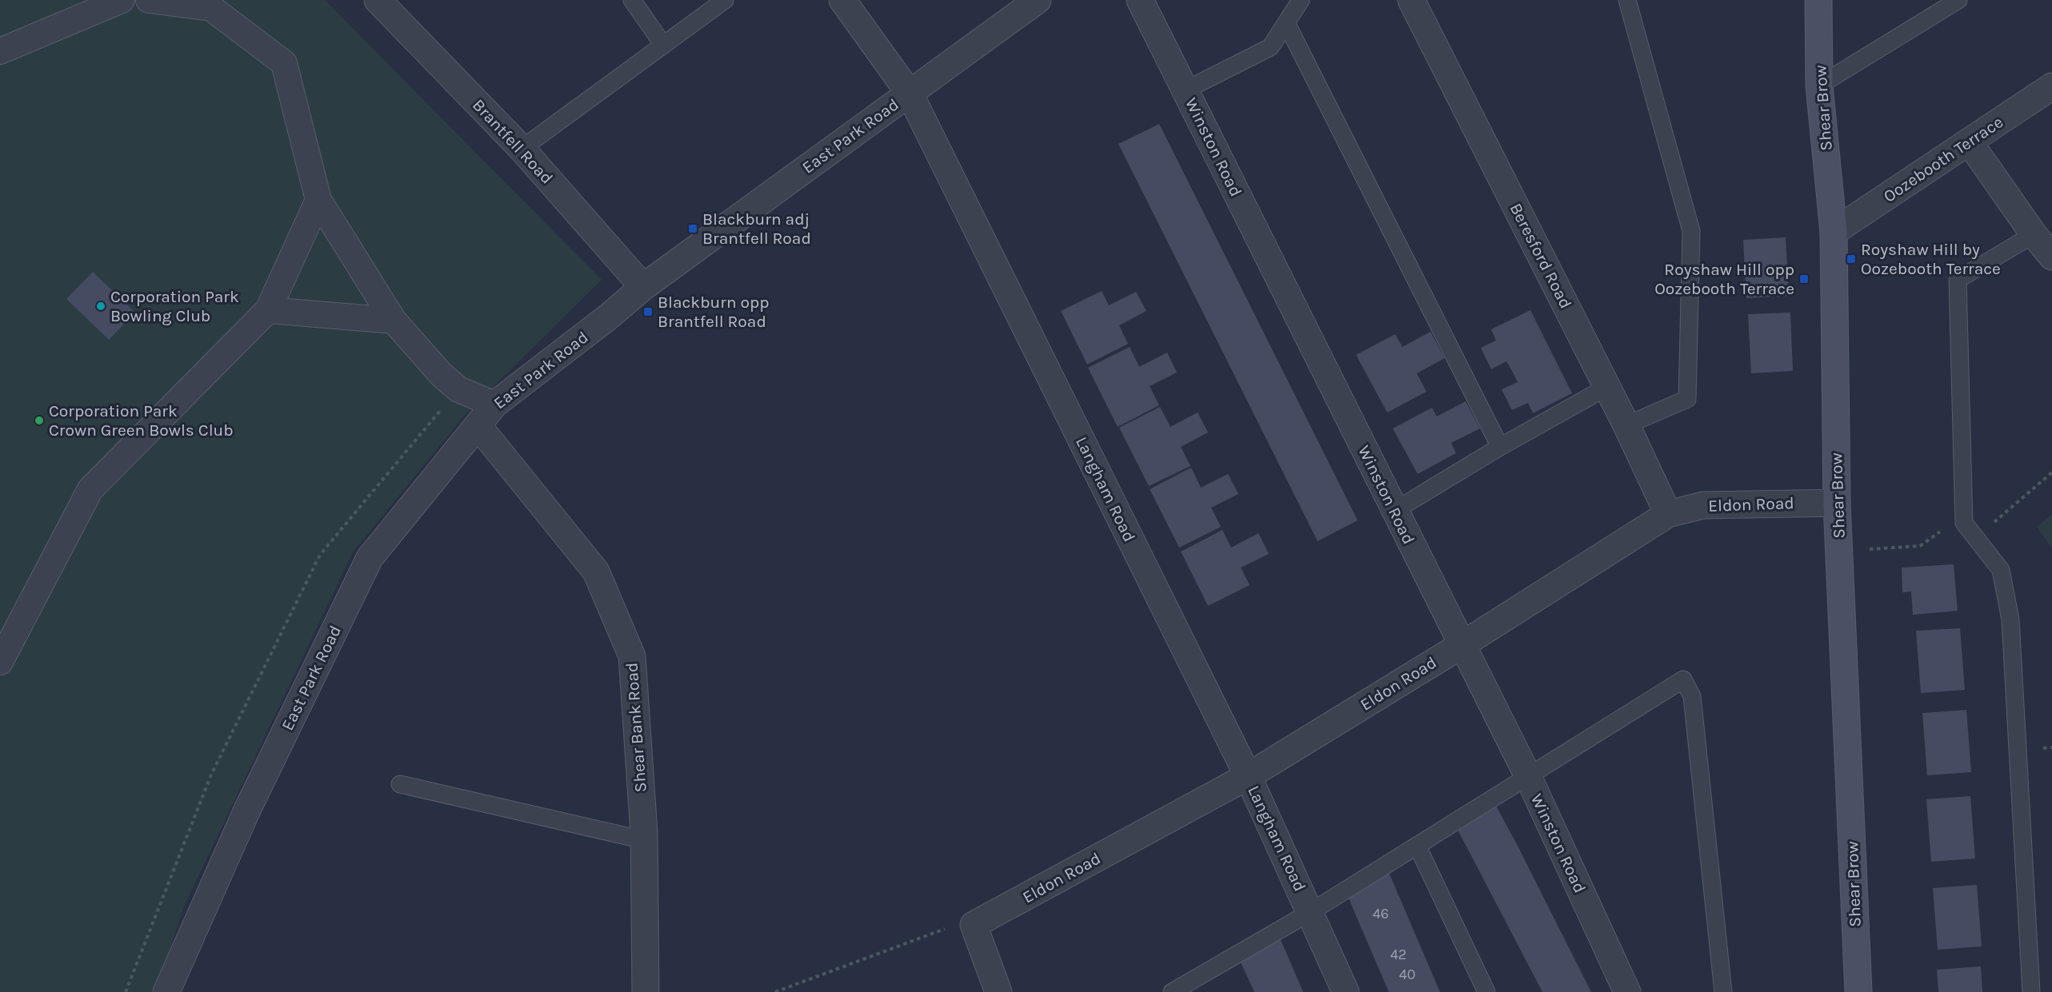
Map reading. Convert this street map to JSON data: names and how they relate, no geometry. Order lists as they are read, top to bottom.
{
  "streets": {
    "main road": ["Shear Brow"],
    "street": [
      "East Park Road",
      "Brantfell Road",
      "Winston Road",
      "Oozebooth Terrace",
      "Beresford Road",
      "Langham Road",
      "Eldon Road",
      "Shear Bank Road"
    ]
  },
  "crossings": [
    ["Shear Brow", "Oozebooth Terrace"],
    ["Shear Brow", "Eldon Road"],
    ["East Park Road", "Brantfell Road"],
    ["East Park Road", "Langham Road"],
    ["East Park Road", "Shear Bank Road"],
    ["Winston Road", "Eldon Road"],
    ["Beresford Road", "Eldon Road"],
    ["Langham Road", "Eldon Road"]
  ],
  "places": {
    "transit": [
      "Blackburn adj Brantfell Road",
      "Royshaw Hill by Oozebooth Terrace",
      "Royshaw Hill opp Oozebooth Terrace",
      "Blackburn opp Brantfell Road"
    ],
    "other": ["Corporation Park Bowling Club", "Corporation Park Crown Green Bowls Club"]
  },
  "house_numbers": ["46", "42", "40"]
}
